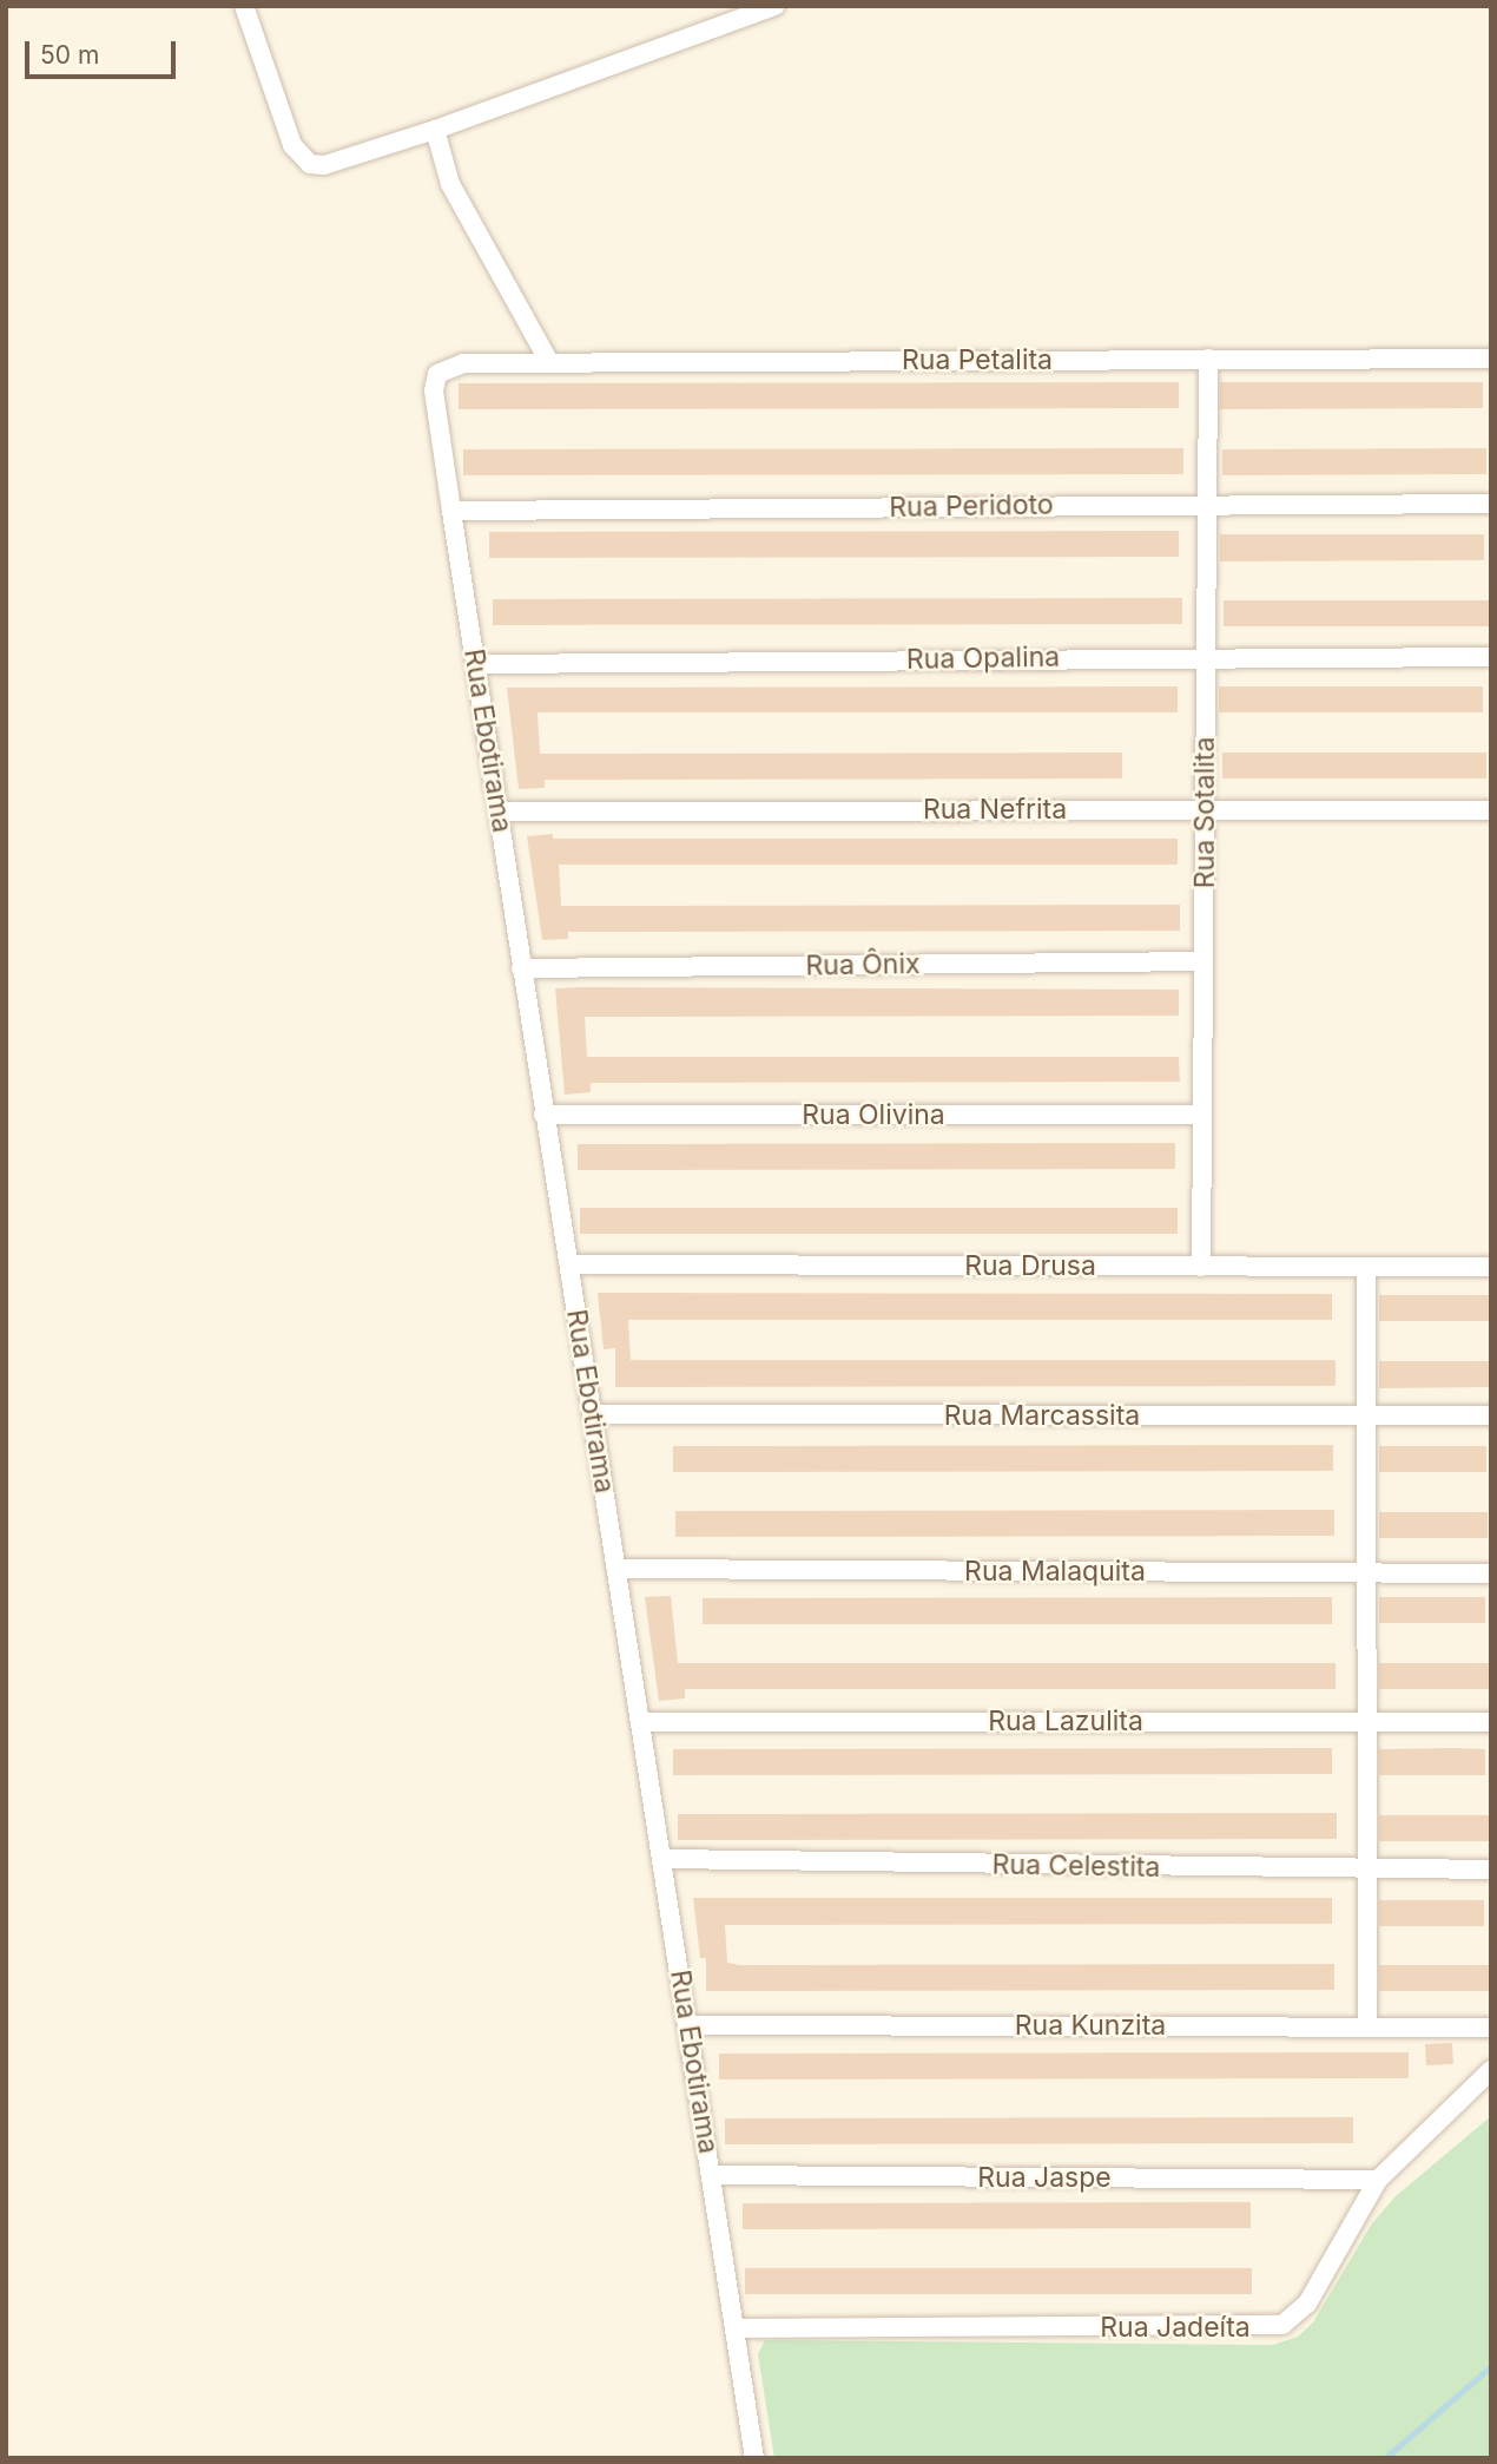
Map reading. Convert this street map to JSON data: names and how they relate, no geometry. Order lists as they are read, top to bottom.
{
  "streets": {
    "street": [
      "Rua Petalita",
      "Rua Peridoto",
      "Rua Opalina",
      "Rua Ebotirama",
      "Rua Nefrita",
      "Rua Sotalita",
      "Rua Ônix",
      "Rua Olivina",
      "Rua Drusa",
      "Rua Marcassita",
      "Rua Malaquita",
      "Rua Lazulita",
      "Rua Celestita",
      "Rua Kunzita",
      "Rua Jaspe",
      "Rua Jadeíta"
    ]
  },
  "crossings": [
    ["Rua Petalita", "Rua Ebotirama"],
    ["Rua Petalita", "Rua Sotalita"],
    ["Rua Peridoto", "Rua Ebotirama"],
    ["Rua Peridoto", "Rua Sotalita"],
    ["Rua Opalina", "Rua Ebotirama"],
    ["Rua Opalina", "Rua Sotalita"],
    ["Rua Ebotirama", "Rua Nefrita"],
    ["Rua Ebotirama", "Rua Ônix"],
    ["Rua Ebotirama", "Rua Olivina"],
    ["Rua Ebotirama", "Rua Drusa"],
    ["Rua Ebotirama", "Rua Marcassita"],
    ["Rua Ebotirama", "Rua Malaquita"],
    ["Rua Ebotirama", "Rua Lazulita"],
    ["Rua Ebotirama", "Rua Celestita"],
    ["Rua Ebotirama", "Rua Kunzita"],
    ["Rua Ebotirama", "Rua Jaspe"],
    ["Rua Ebotirama", "Rua Jadeíta"],
    ["Rua Nefrita", "Rua Sotalita"],
    ["Rua Sotalita", "Rua Ônix"],
    ["Rua Sotalita", "Rua Olivina"],
    ["Rua Sotalita", "Rua Drusa"],
    ["Rua Jaspe", "Rua Jadeíta"]
  ],
  "scale_bar": "50 m"
}
